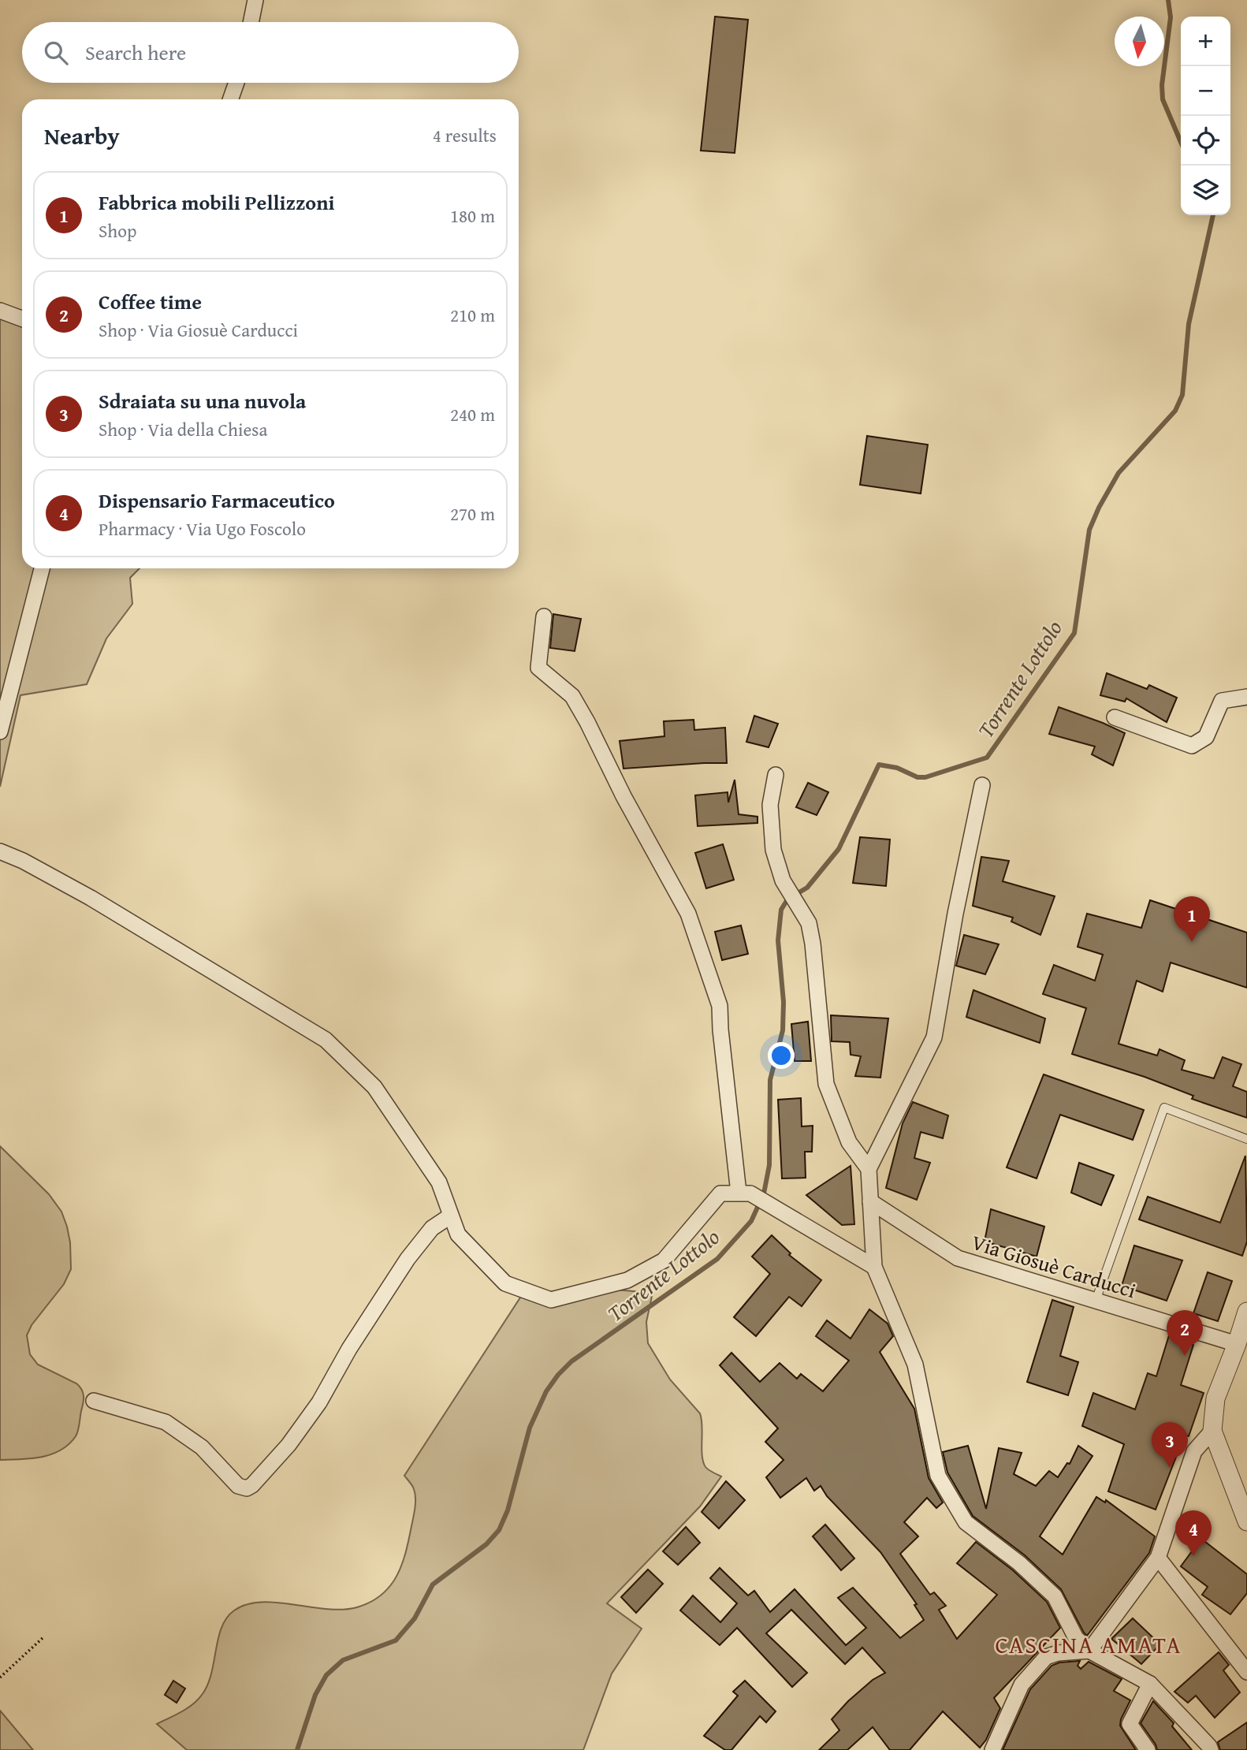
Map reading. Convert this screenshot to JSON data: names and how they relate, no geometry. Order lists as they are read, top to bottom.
{
  "streets": {
    "street": ["Via Giosuè Carducci"]
  },
  "districts": ["CASCINA AMATA"],
  "water": ["Torrente Lottolo"],
  "north": "bottom",
  "page": {
    "map_buttons": ["+", "−"],
    "search": "Search here",
    "heading": ["Nearby", "4 results"],
    "list": [
      {
        "mark": "1",
        "name": "Fabbrica mobili Pellizzoni",
        "note": "Shop",
        "value": "180 m"
      },
      {
        "mark": "2",
        "name": "Coffee time",
        "note": "Shop · Via Giosuè Carducci",
        "value": "210 m"
      },
      {
        "mark": "3",
        "name": "Sdraiata su una nuvola",
        "note": "Shop · Via della Chiesa",
        "value": "240 m"
      },
      {
        "mark": "4",
        "name": "Dispensario Farmaceutico",
        "note": "Pharmacy · Via Ugo Foscolo",
        "value": "270 m"
      }
    ],
    "pins": [
      "1",
      "2",
      "3",
      "4"
    ]
  }
}
